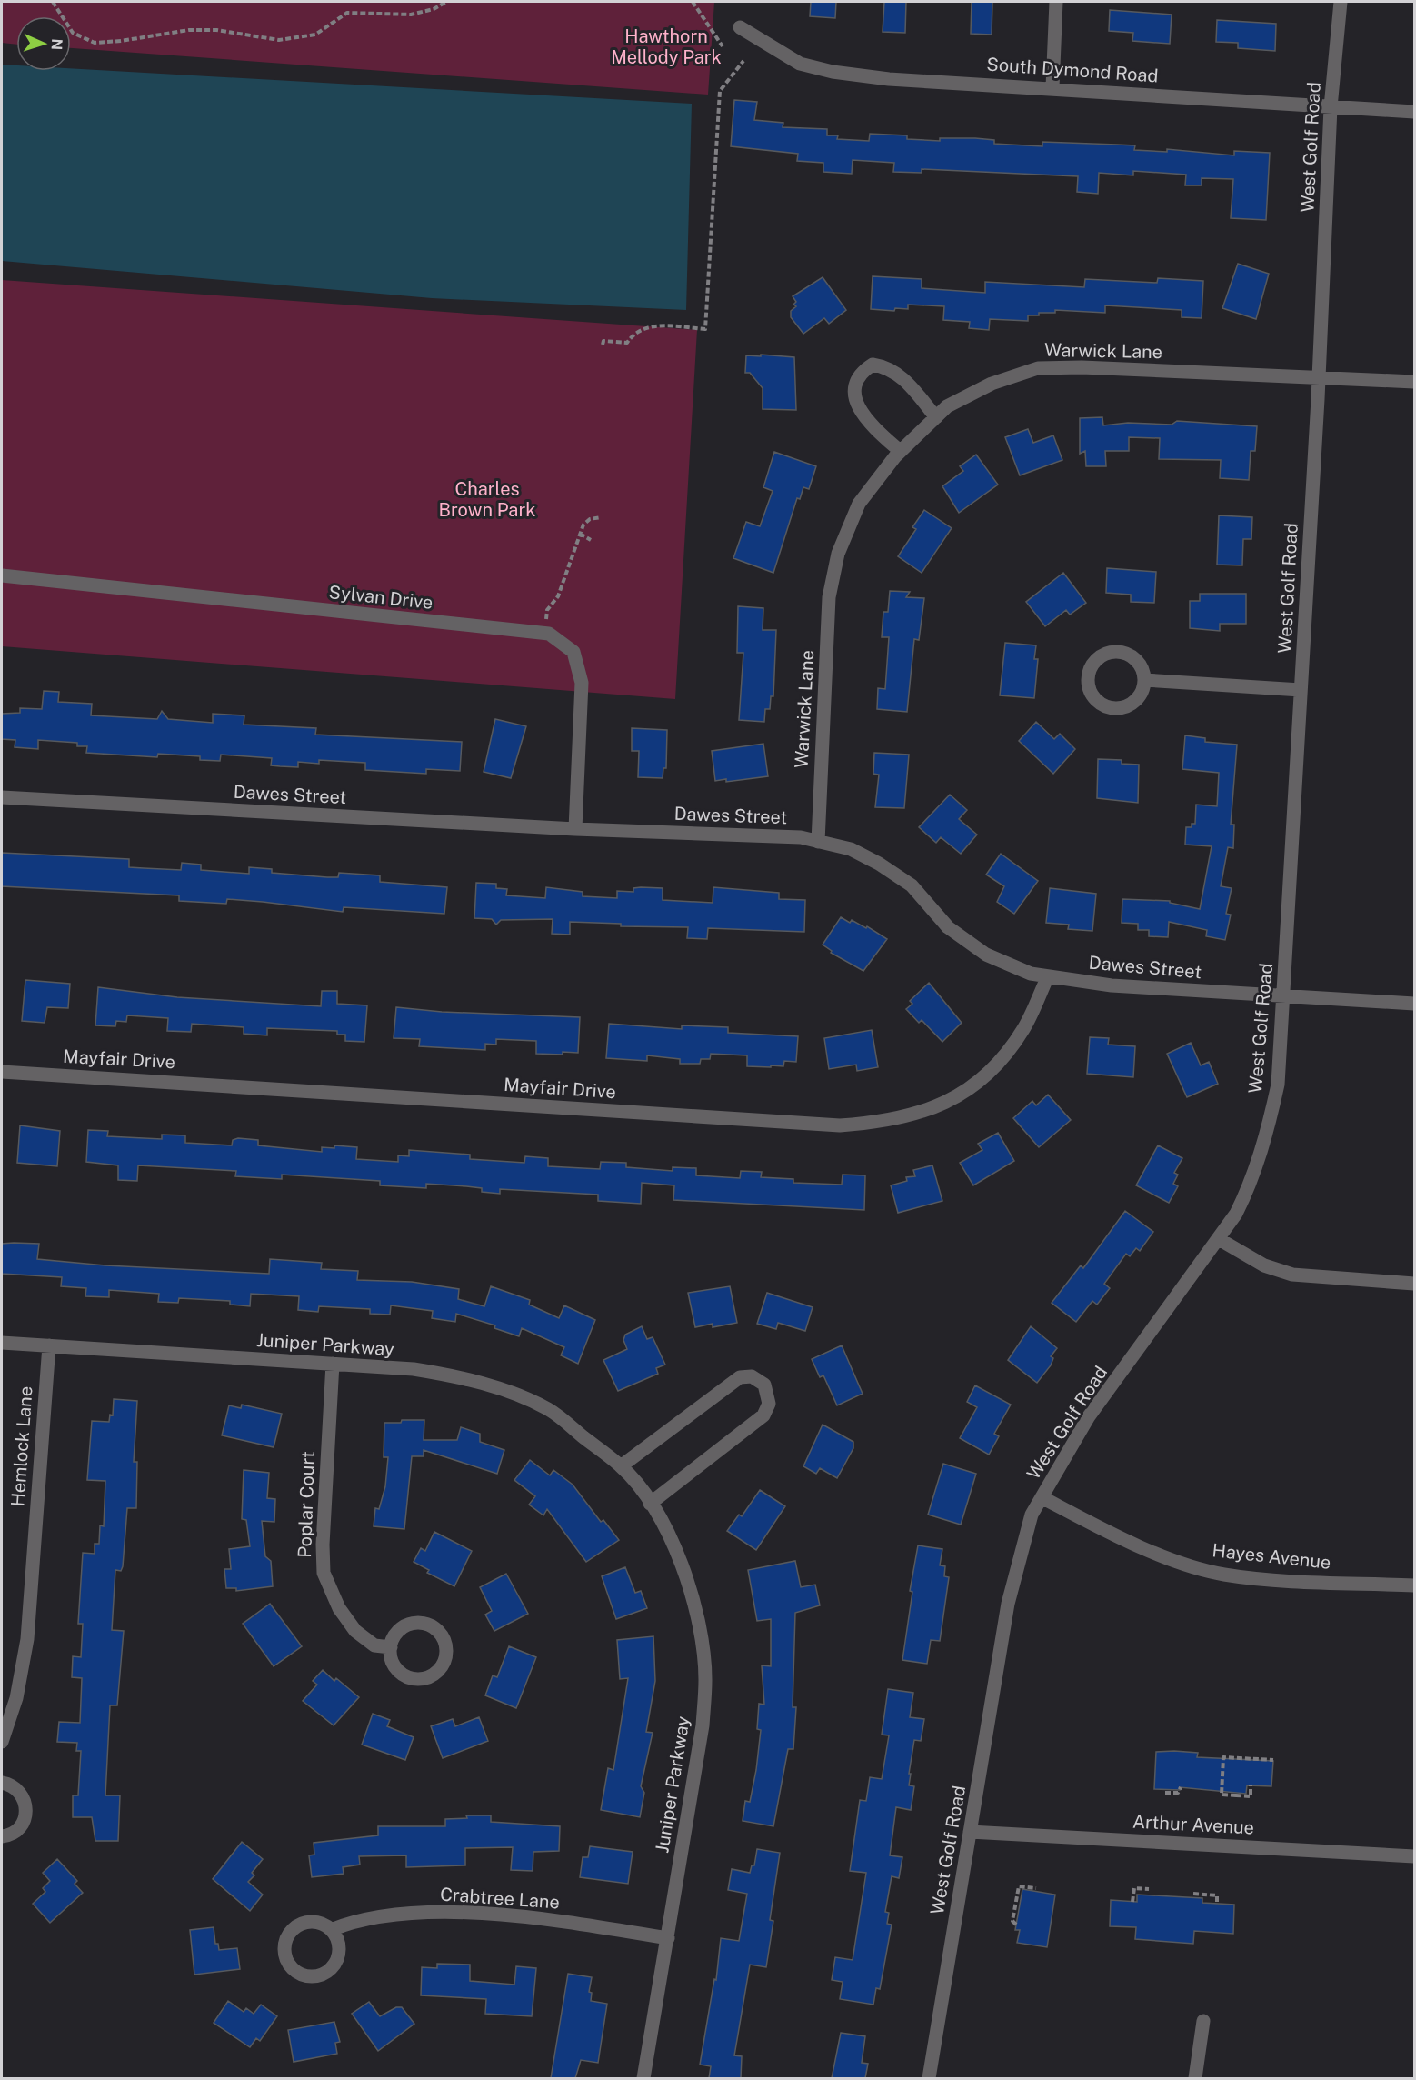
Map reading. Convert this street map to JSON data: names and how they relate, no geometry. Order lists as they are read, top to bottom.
{
  "streets": {
    "street": [
      "South Dymond Road",
      "West Golf Road",
      "Warwick Lane",
      "Sylvan Drive",
      "Dawes Street",
      "Mayfair Drive",
      "Juniper Parkway",
      "Hemlock Lane",
      "Poplar Court",
      "Hayes Avenue",
      "Arthur Avenue",
      "Crabtree Lane"
    ]
  },
  "crossings": [
    ["South Dymond Road", "West Golf Road"],
    ["West Golf Road", "Warwick Lane"],
    ["West Golf Road", "Dawes Street"],
    ["West Golf Road", "Hayes Avenue"],
    ["West Golf Road", "Arthur Avenue"],
    ["Warwick Lane", "Dawes Street"],
    ["Sylvan Drive", "Dawes Street"],
    ["Dawes Street", "Mayfair Drive"],
    ["Juniper Parkway", "Hemlock Lane"],
    ["Juniper Parkway", "Poplar Court"],
    ["Juniper Parkway", "Crabtree Lane"]
  ],
  "parks": ["Hawthorn Mellody Park", "Charles Brown Park"],
  "north": "right"
}
